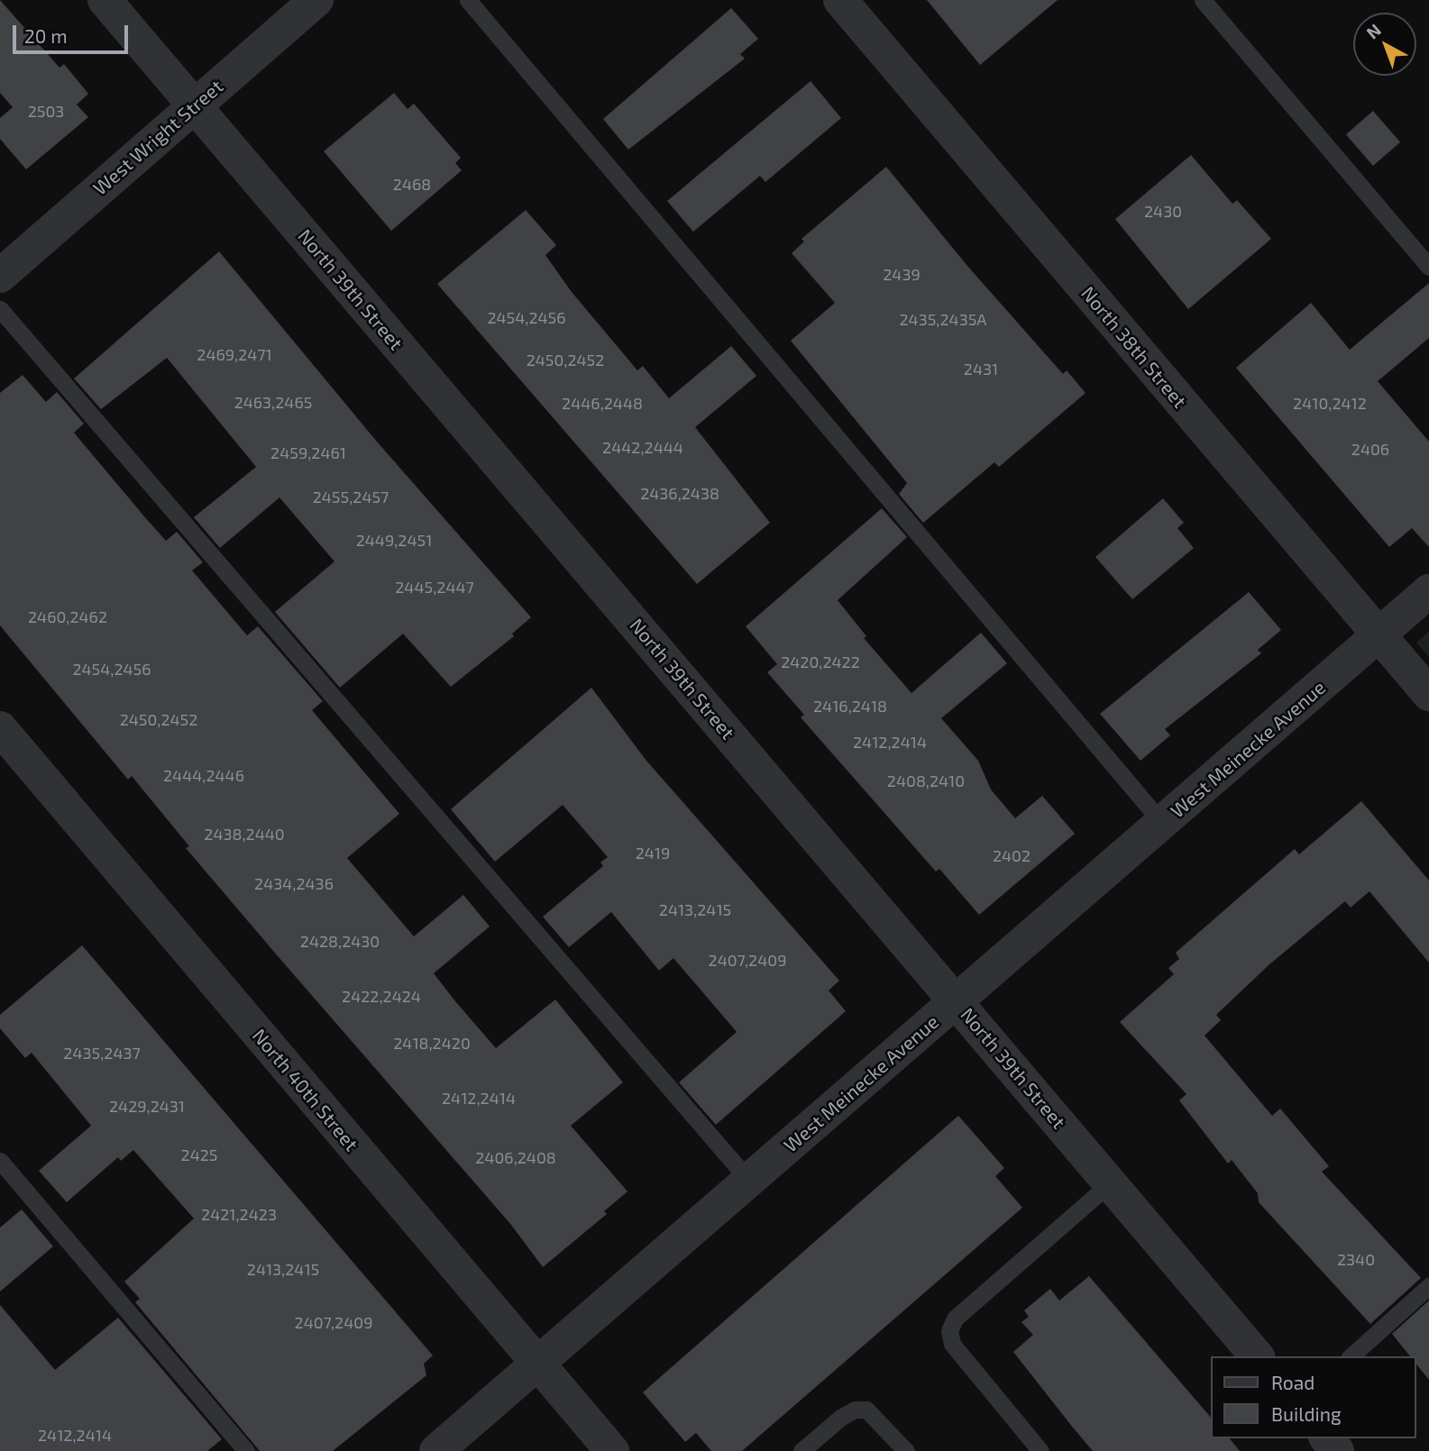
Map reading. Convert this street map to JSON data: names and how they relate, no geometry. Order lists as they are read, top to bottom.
{
  "streets": {
    "street": [
      "West Wright Street",
      "North 39th Street",
      "North 38th Street",
      "West Meinecke Avenue",
      "North 40th Street"
    ]
  },
  "crossings": [
    ["West Wright Street", "North 39th Street"],
    ["North 39th Street", "West Meinecke Avenue"],
    ["North 38th Street", "West Meinecke Avenue"],
    ["West Meinecke Avenue", "North 40th Street"]
  ],
  "house_numbers": [
    "2503",
    "2468",
    "2430",
    "2439",
    "2454,2456",
    "2435,2435A",
    "2469,2471",
    "2450,2452",
    "2431",
    "2463,2465",
    "2446,2448",
    "2410,2412",
    "2442,2444",
    "2406",
    "2459,2461",
    "2436,2438",
    "2455,2457",
    "2449,2451",
    "2445,2447",
    "2460,2462",
    "2420,2422",
    "2454,2456",
    "2416,2418",
    "2450,2452",
    "2412,2414",
    "2444,2446",
    "2408,2410",
    "2438,2440",
    "2419",
    "2402",
    "2434,2436",
    "2413,2415",
    "2428,2430",
    "2407,2409",
    "2422,2424",
    "2418,2420",
    "2435,2437",
    "2412,2414",
    "2429,2431",
    "2425",
    "2406,2408",
    "2421,2423",
    "2340",
    "2413,2415",
    "2407,2409",
    "2412,2414"
  ],
  "legend": ["Road", "Building"],
  "scale_bar": "20 m",
  "north": "top left"
}
